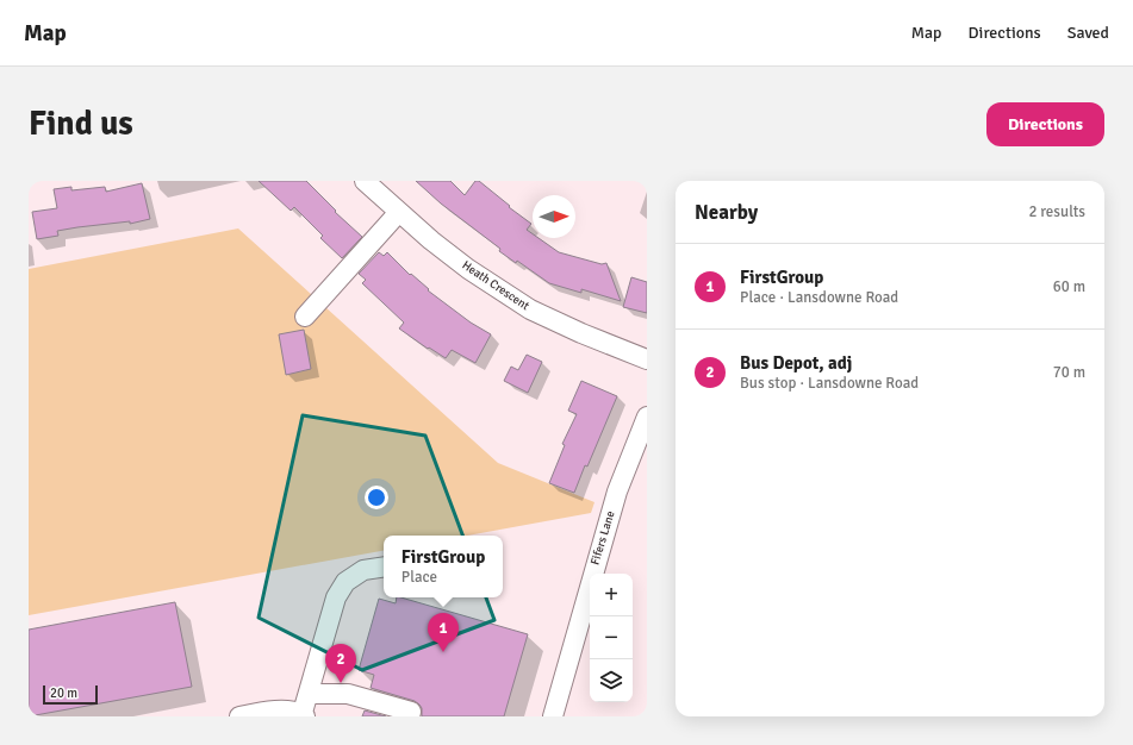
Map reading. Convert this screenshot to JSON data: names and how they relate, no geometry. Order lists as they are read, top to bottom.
{
  "streets": {
    "street": ["Heath Crescent", "Fifers Lane"]
  },
  "scale_bar": "20 m",
  "north": "right",
  "page": {
    "header": "Map",
    "nav": ["Map", "Directions", "Saved"],
    "buttons": "Directions",
    "title": "Find us",
    "heading": ["Nearby", "2 results"],
    "list": [
      {
        "mark": "1",
        "name": "FirstGroup",
        "note": "Place · Lansdowne Road",
        "value": "60 m"
      },
      {
        "mark": "2",
        "name": "Bus Depot, adj",
        "note": "Bus stop · Lansdowne Road",
        "value": "70 m"
      }
    ],
    "popup": ["FirstGroup", "Place"],
    "map_buttons": ["+", "−"],
    "pins": ["1", "2"],
    "scale": "20 m"
  }
}
